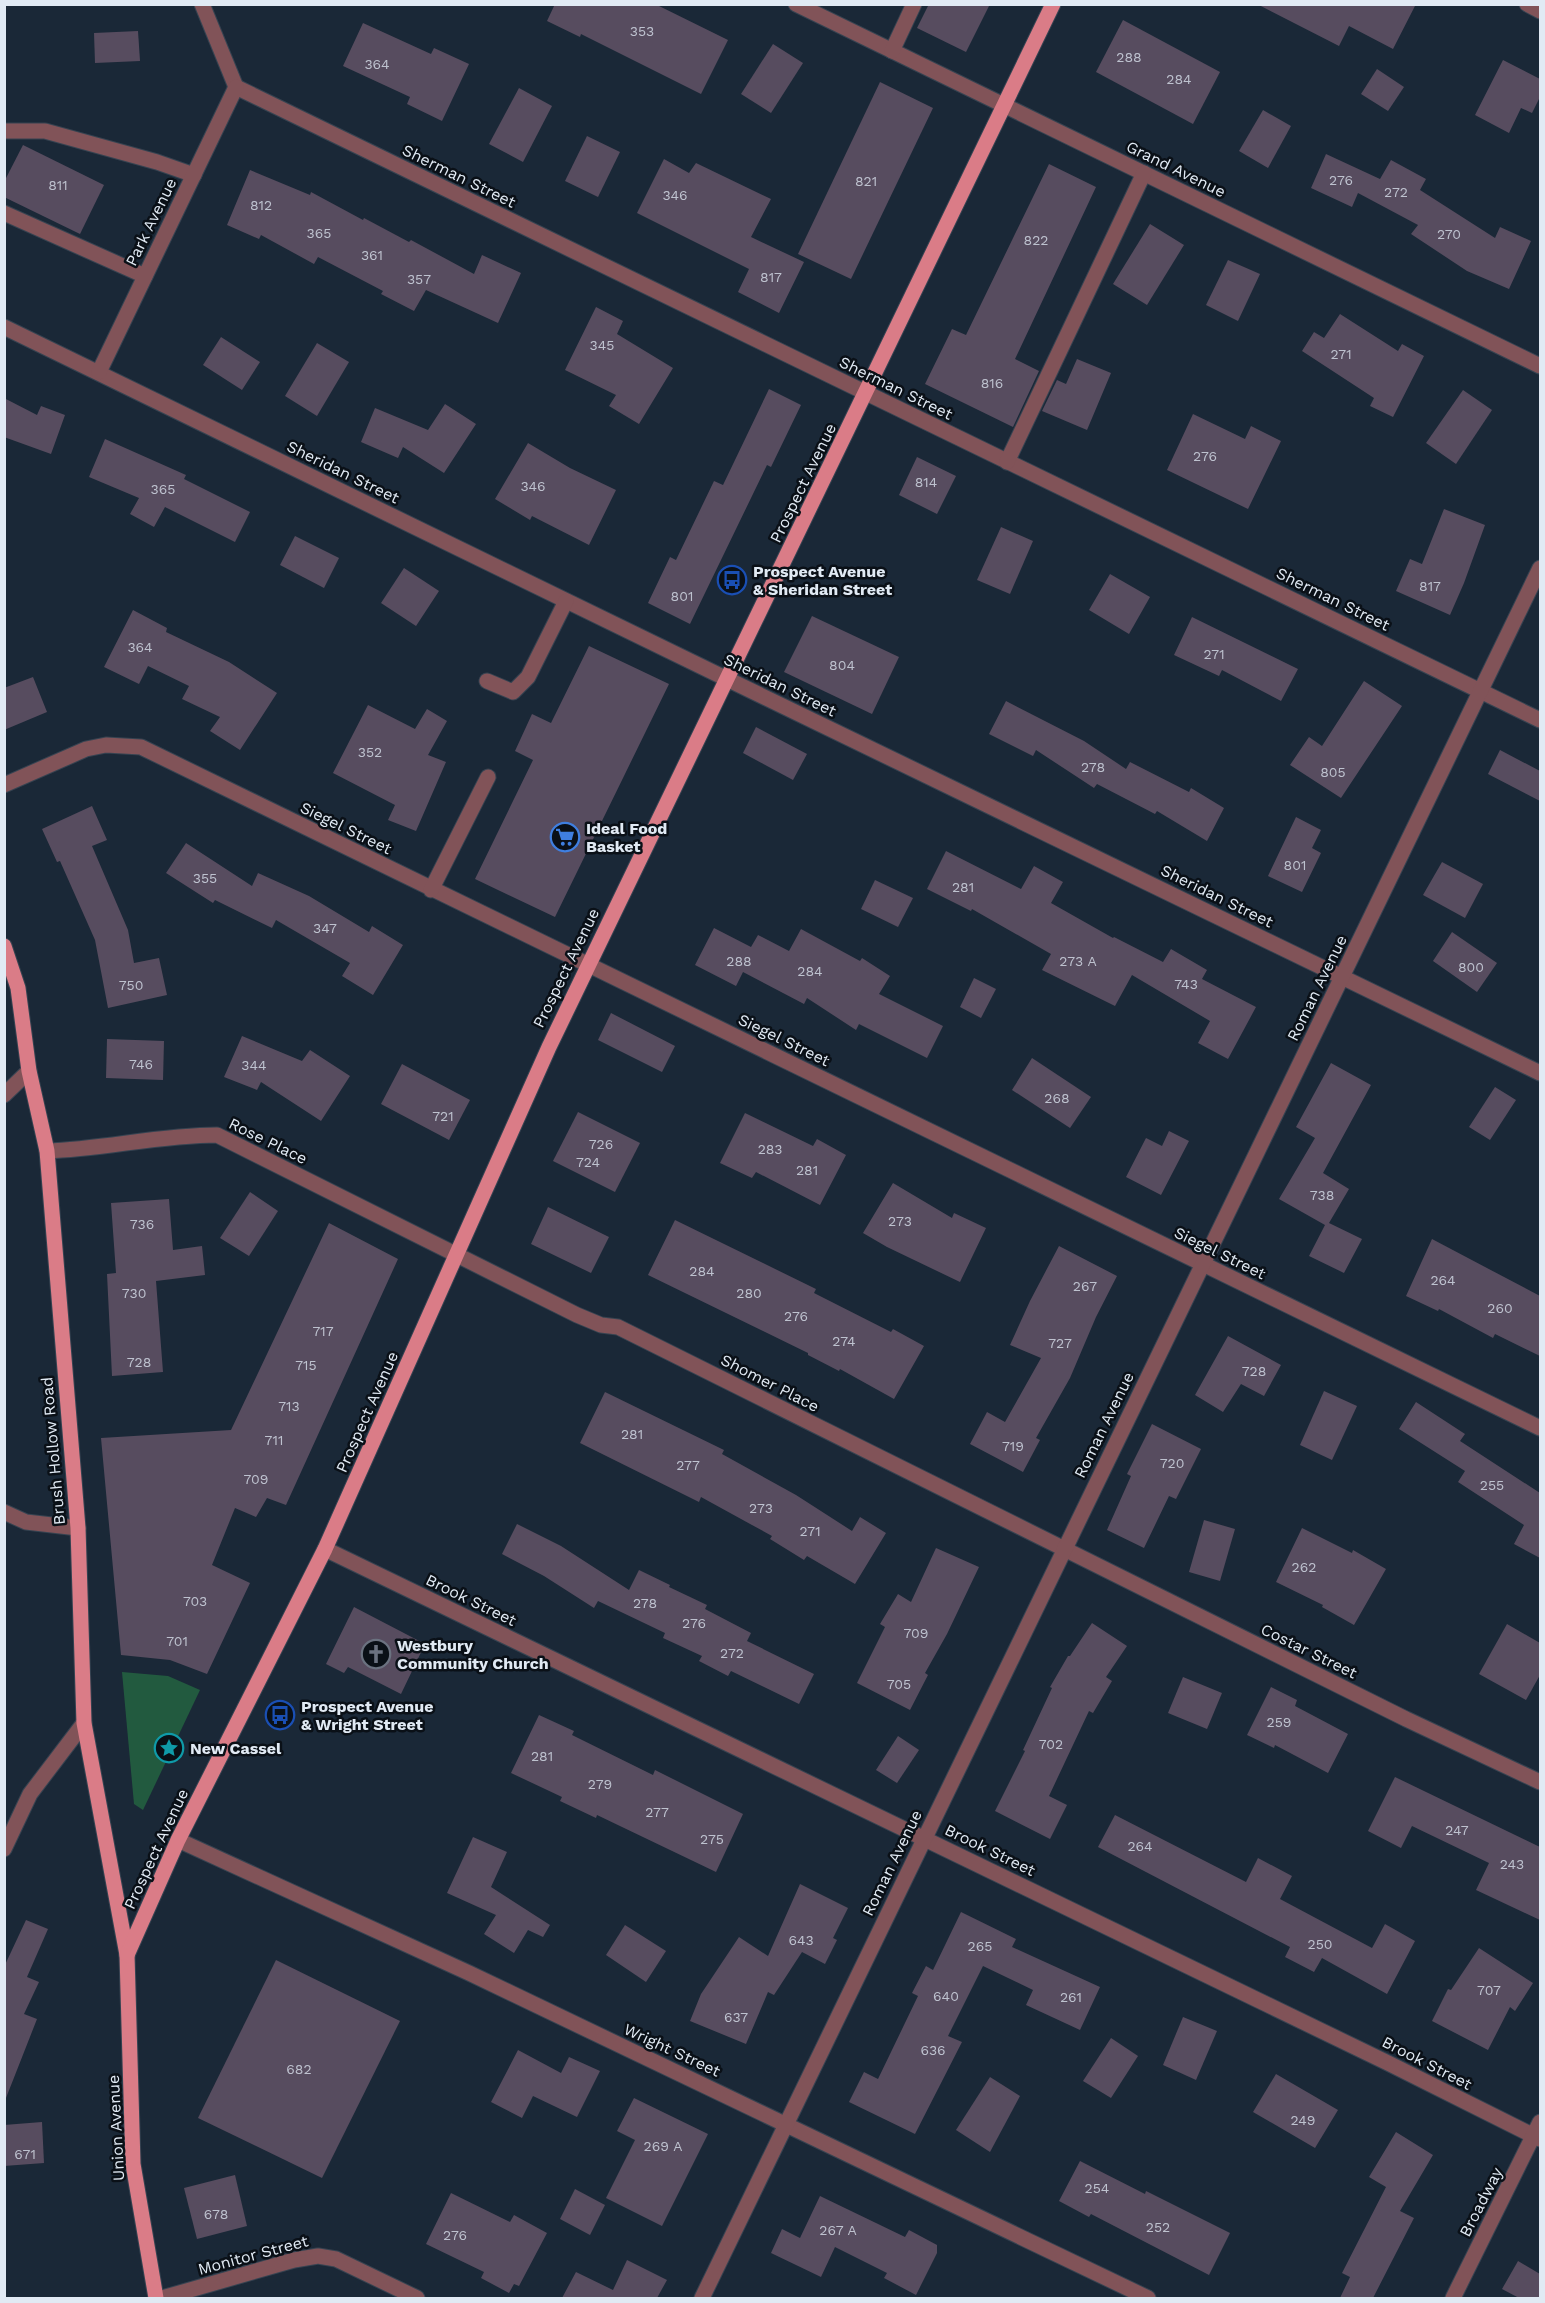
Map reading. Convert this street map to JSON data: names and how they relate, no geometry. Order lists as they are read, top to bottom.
{
  "streets": {
    "main road": ["Prospect Avenue", "Brush Hollow Road", "Union Avenue"],
    "street": [
      "Grand Avenue",
      "Sherman Street",
      "Park Avenue",
      "Sheridan Street",
      "Siegel Street",
      "Roman Avenue",
      "Rose Place",
      "Shomer Place",
      "Brook Street",
      "Costar Street",
      "Wright Street",
      "Broadway",
      "Monitor Street"
    ]
  },
  "crossings": [
    ["Grand Avenue", "Prospect Avenue"],
    ["Sherman Street", "Park Avenue"],
    ["Sherman Street", "Prospect Avenue"],
    ["Sherman Street", "Roman Avenue"],
    ["Park Avenue", "Sheridan Street"],
    ["Sheridan Street", "Prospect Avenue"],
    ["Sheridan Street", "Roman Avenue"],
    ["Prospect Avenue", "Siegel Street"],
    ["Prospect Avenue", "Rose Place"],
    ["Prospect Avenue", "Shomer Place"],
    ["Prospect Avenue", "Brush Hollow Road"],
    ["Prospect Avenue", "Brook Street"],
    ["Prospect Avenue", "Wright Street"],
    ["Prospect Avenue", "Union Avenue"],
    ["Siegel Street", "Roman Avenue"],
    ["Roman Avenue", "Shomer Place"],
    ["Roman Avenue", "Brook Street"],
    ["Roman Avenue", "Costar Street"],
    ["Roman Avenue", "Wright Street"],
    ["Rose Place", "Shomer Place"],
    ["Rose Place", "Brush Hollow Road"],
    ["Shomer Place", "Costar Street"],
    ["Brush Hollow Road", "Union Avenue"],
    ["Brook Street", "Broadway"]
  ],
  "places": {
    "bus stop": ["Prospect Avenue & Sheridan Street", "Prospect Avenue & Wright Street"],
    "supermarket": ["Ideal Food Basket"],
    "church": ["Westbury Community Church"],
    "place": ["New Cassel"]
  },
  "house_numbers": [
    "353",
    "288",
    "364",
    "284",
    "276",
    "821",
    "811",
    "272",
    "346",
    "812",
    "365",
    "270",
    "822",
    "361",
    "817",
    "357",
    "345",
    "271",
    "816",
    "276",
    "814",
    "346",
    "365",
    "817",
    "801",
    "364",
    "271",
    "804",
    "352",
    "278",
    "805",
    "801",
    "355",
    "281",
    "347",
    "288",
    "273 A",
    "800",
    "284",
    "743",
    "750",
    "746",
    "344",
    "268",
    "721",
    "726",
    "283",
    "724",
    "281",
    "738",
    "273",
    "736",
    "284",
    "264",
    "267",
    "730",
    "280",
    "260",
    "276",
    "717",
    "274",
    "727",
    "728",
    "715",
    "728",
    "713",
    "281",
    "711",
    "719",
    "720",
    "277",
    "709",
    "255",
    "273",
    "271",
    "262",
    "703",
    "278",
    "276",
    "709",
    "701",
    "272",
    "705",
    "259",
    "702",
    "281",
    "279",
    "277",
    "247",
    "275",
    "264",
    "243",
    "643",
    "250",
    "265",
    "707",
    "640",
    "261",
    "637",
    "636",
    "682",
    "249",
    "269 A",
    "671",
    "254",
    "678",
    "252",
    "267 A",
    "276"
  ]
}
